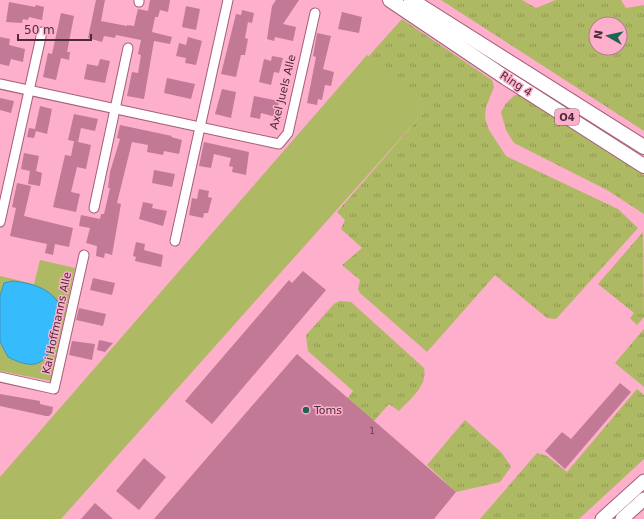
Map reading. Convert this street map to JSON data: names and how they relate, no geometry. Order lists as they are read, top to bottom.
{
  "streets": {
    "main road": ["Ring 4", "O4"],
    "street": ["Axel Juels Alle", "Kai Hoffmanns Alle"]
  },
  "places": ["Toms"],
  "house_numbers": ["1"],
  "scale_bar": "50 m",
  "north": "left"
}
